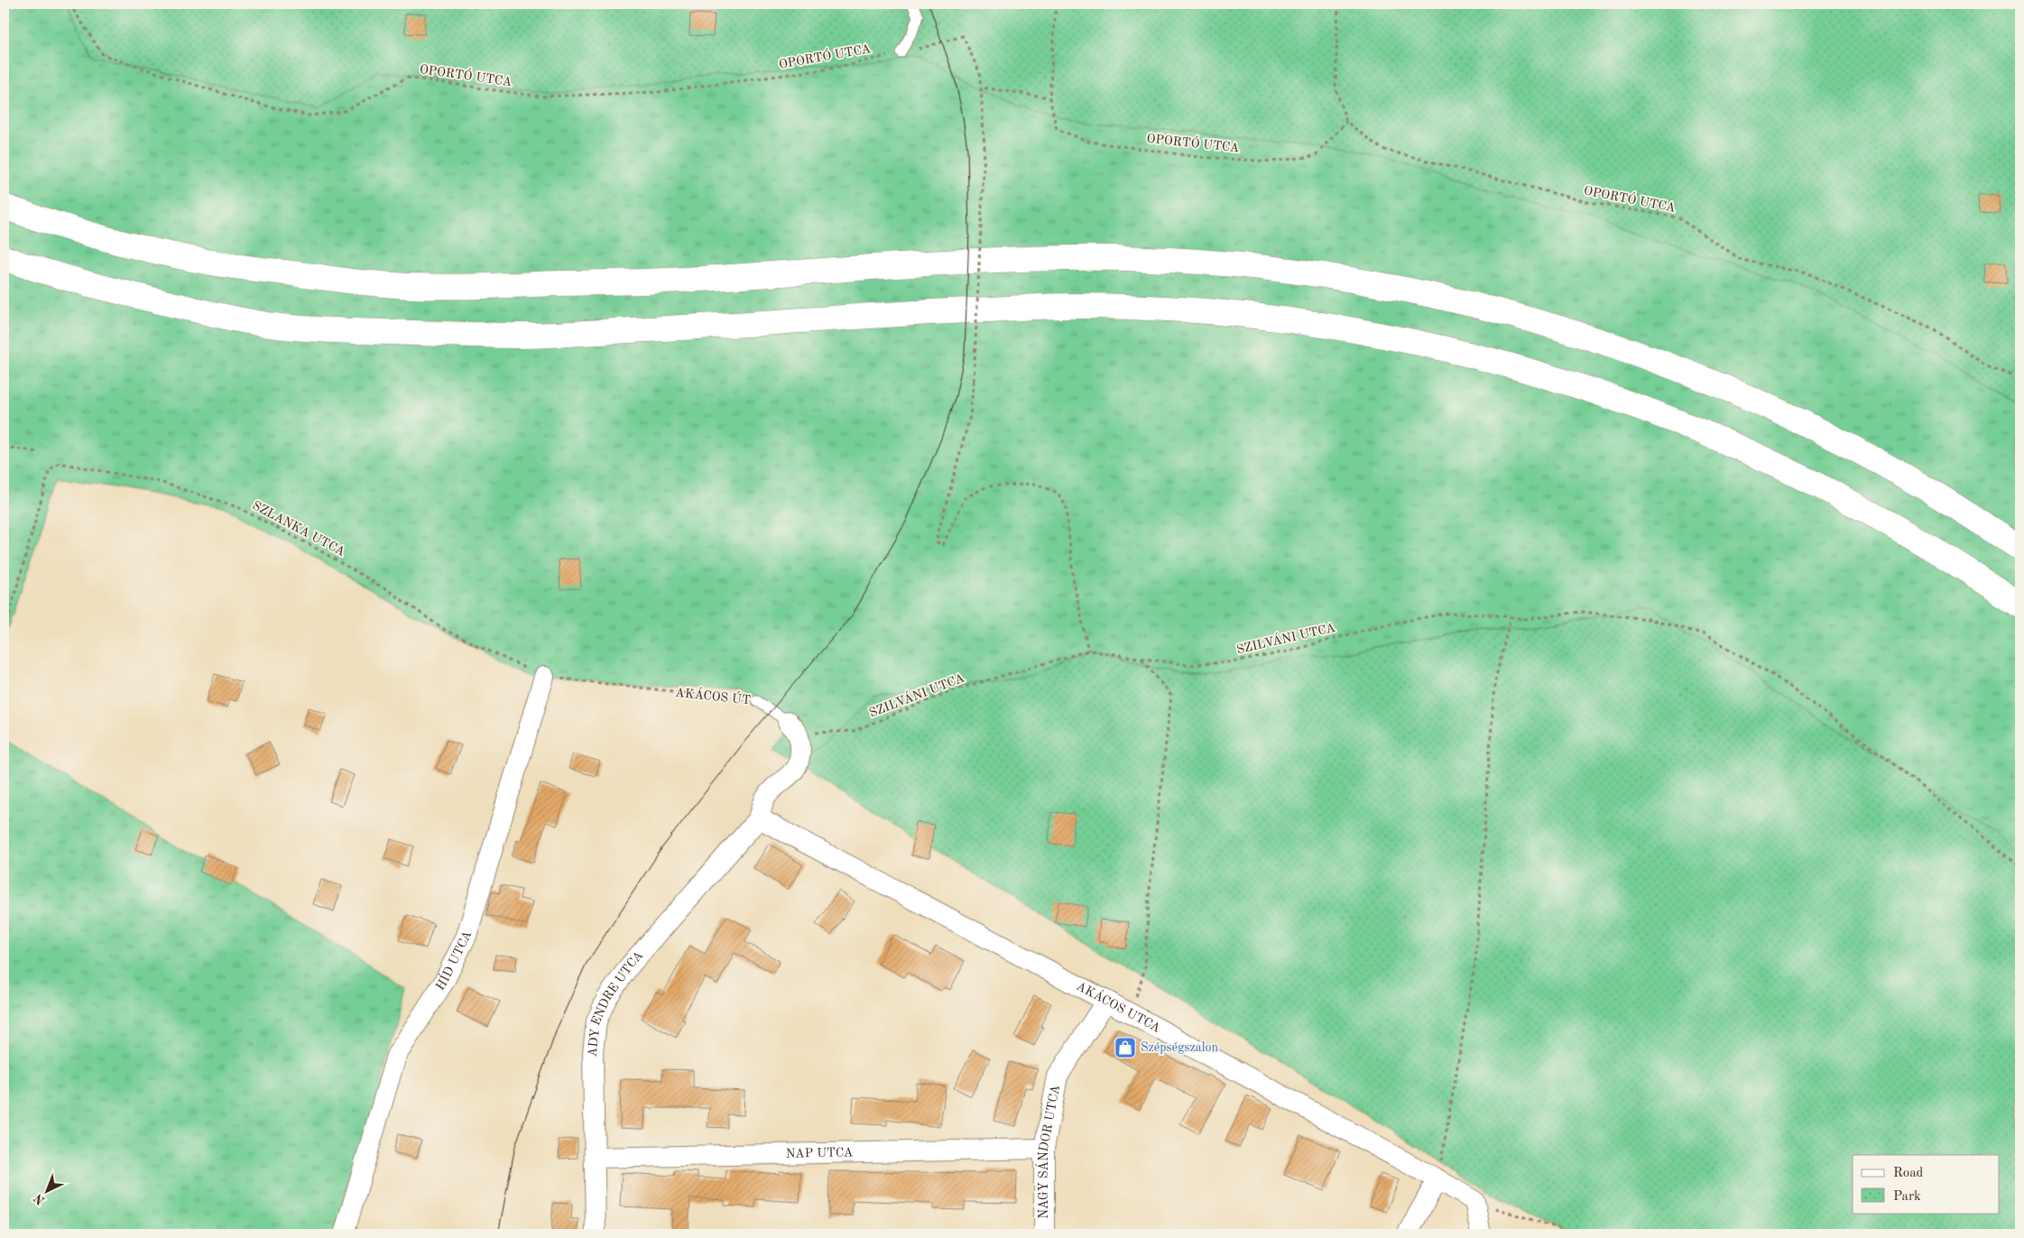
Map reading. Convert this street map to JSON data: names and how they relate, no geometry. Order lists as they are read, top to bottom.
{
  "streets": {
    "street": [
      "HÍD UTCA",
      "ADY ENDRE UTCA",
      "AKÁCOS UTCA",
      "NAGY SÁNDOR UTCA",
      "NAP UTCA"
    ],
    "lane": ["AKÁCOS ÚT"],
    "path": ["OPORTÓ UTCA", "SZLANKA UTCA", "SZILVÁNI UTCA"]
  },
  "crossings": [
    ["SZLANKA UTCA", "AKÁCOS ÚT"],
    ["SZLANKA UTCA", "HÍD UTCA"],
    ["SZILVÁNI UTCA", "AKÁCOS ÚT"],
    ["AKÁCOS ÚT", "HÍD UTCA"],
    ["ADY ENDRE UTCA", "AKÁCOS UTCA"],
    ["ADY ENDRE UTCA", "NAP UTCA"],
    ["AKÁCOS UTCA", "NAGY SÁNDOR UTCA"],
    ["NAGY SÁNDOR UTCA", "NAP UTCA"]
  ],
  "places": {
    "shop": ["Szépségszalon"]
  },
  "legend": ["Road", "Park"],
  "north": "bottom left"
}
